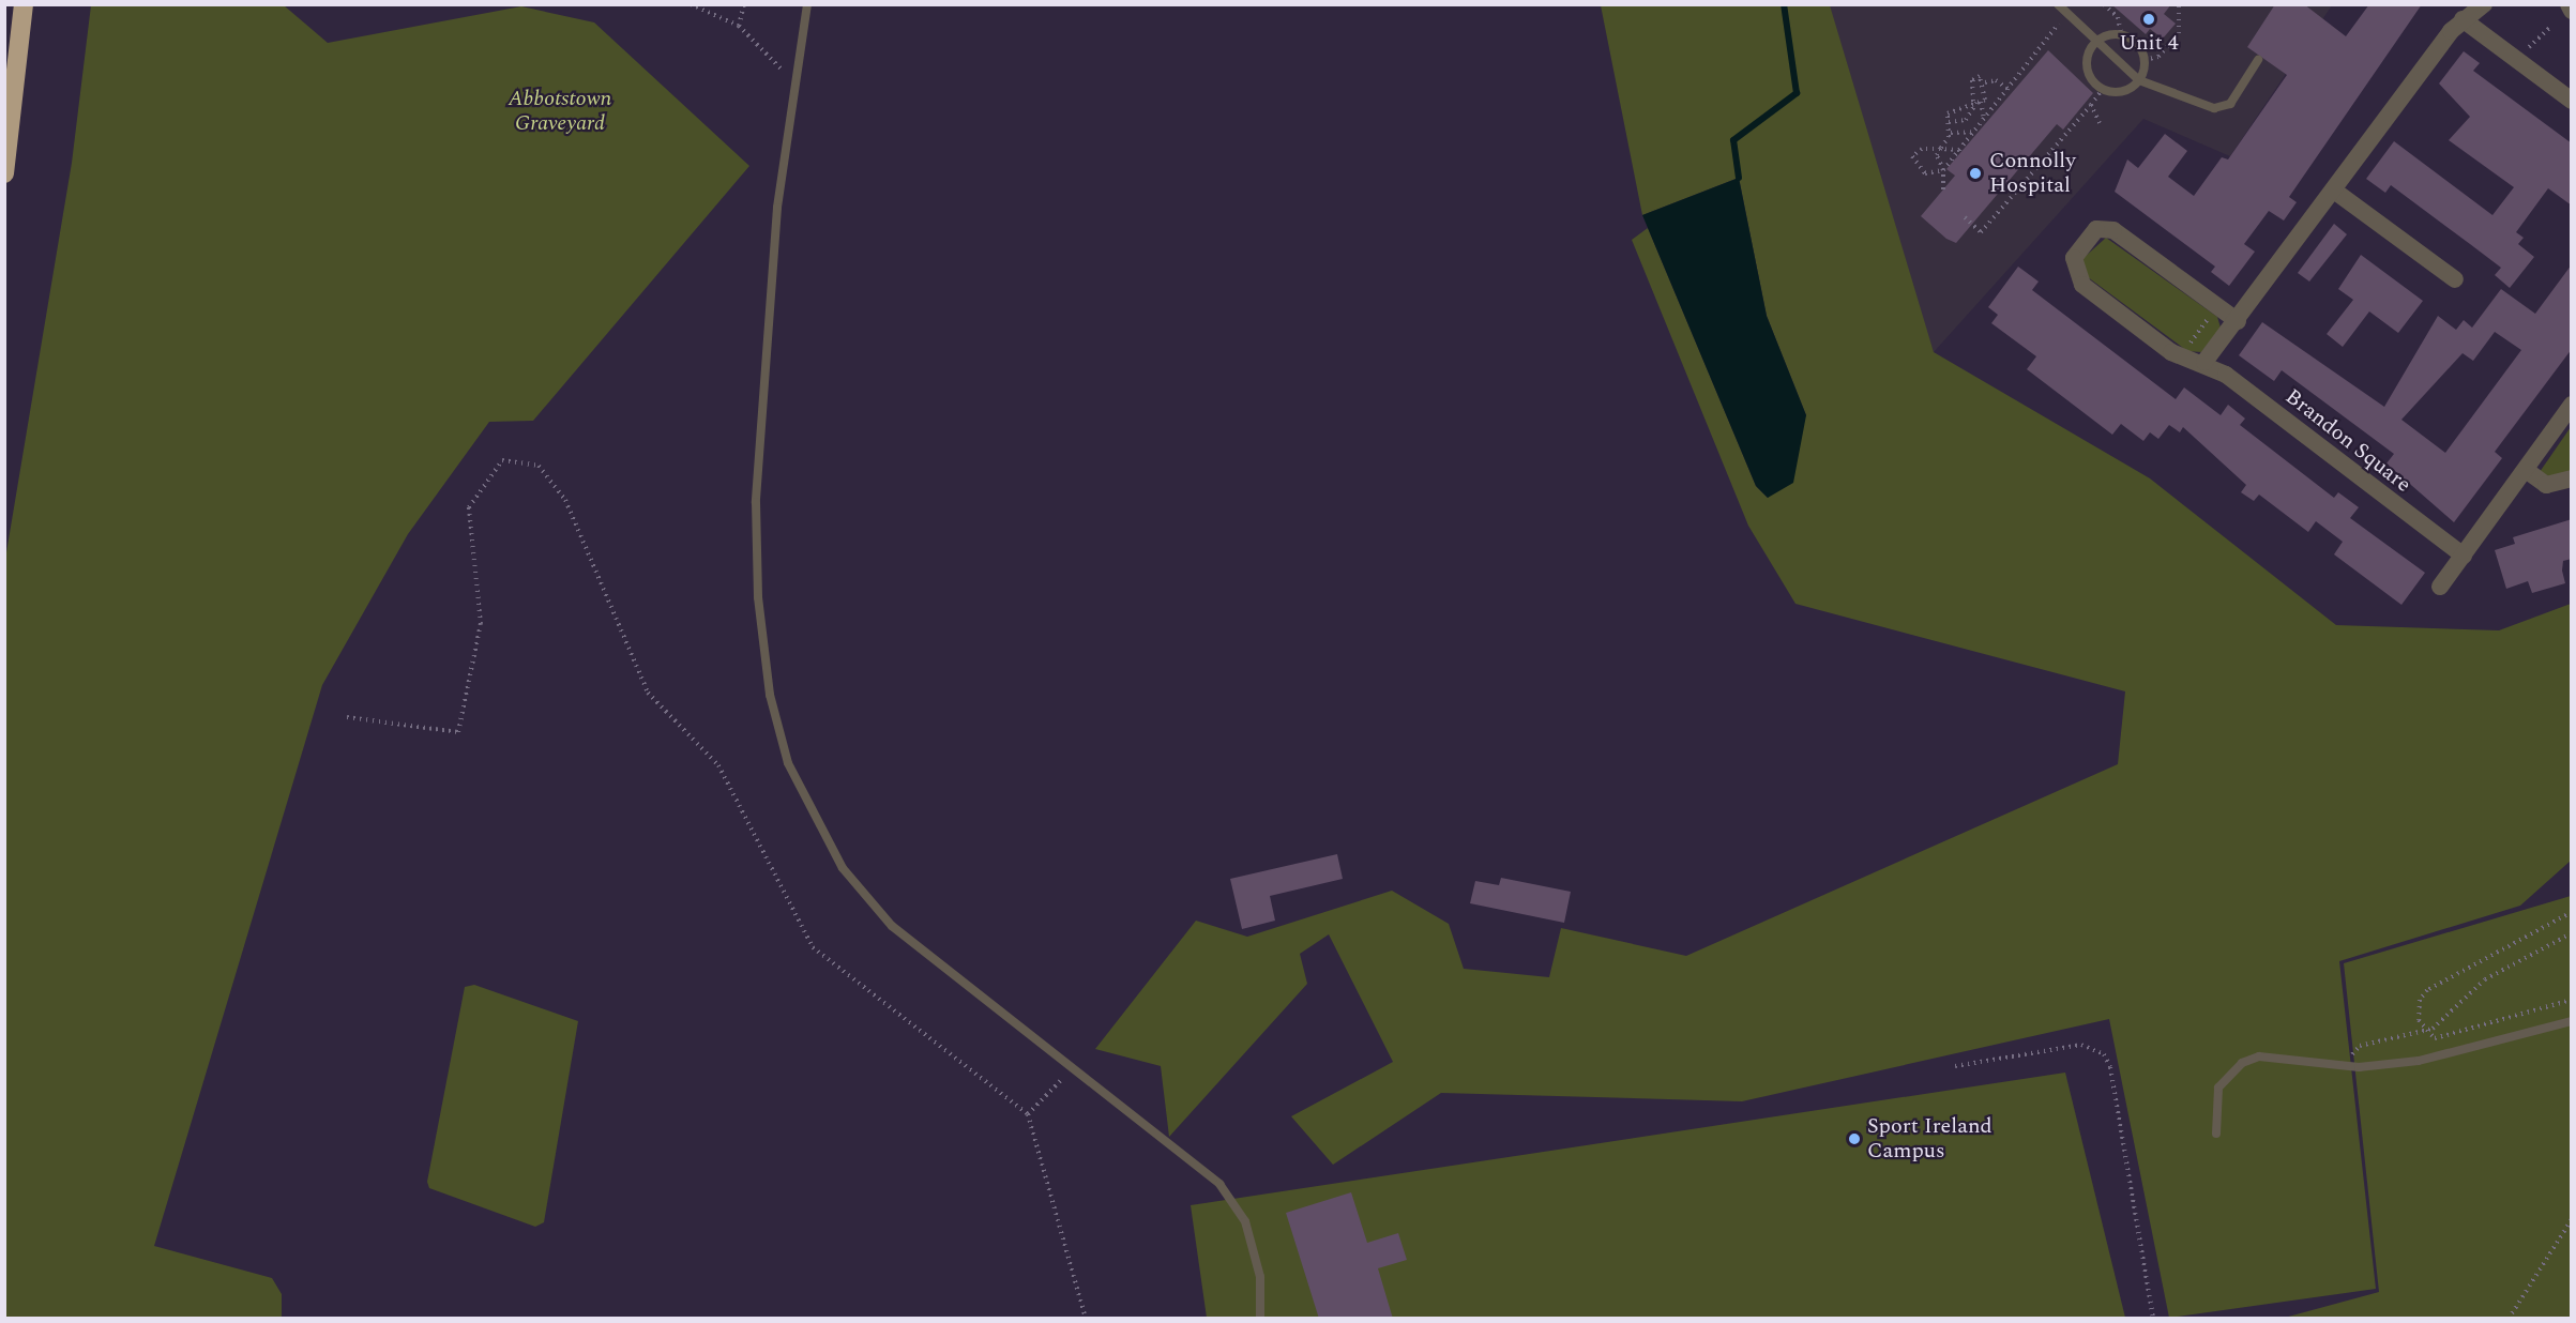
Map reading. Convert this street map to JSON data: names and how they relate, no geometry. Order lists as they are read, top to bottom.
{
  "streets": {
    "street": ["Brandon Square"]
  },
  "parks": ["Abbotstown Graveyard"],
  "places": ["Unit 4", "Connolly Hospital", "Sport Ireland Campus"]
}
